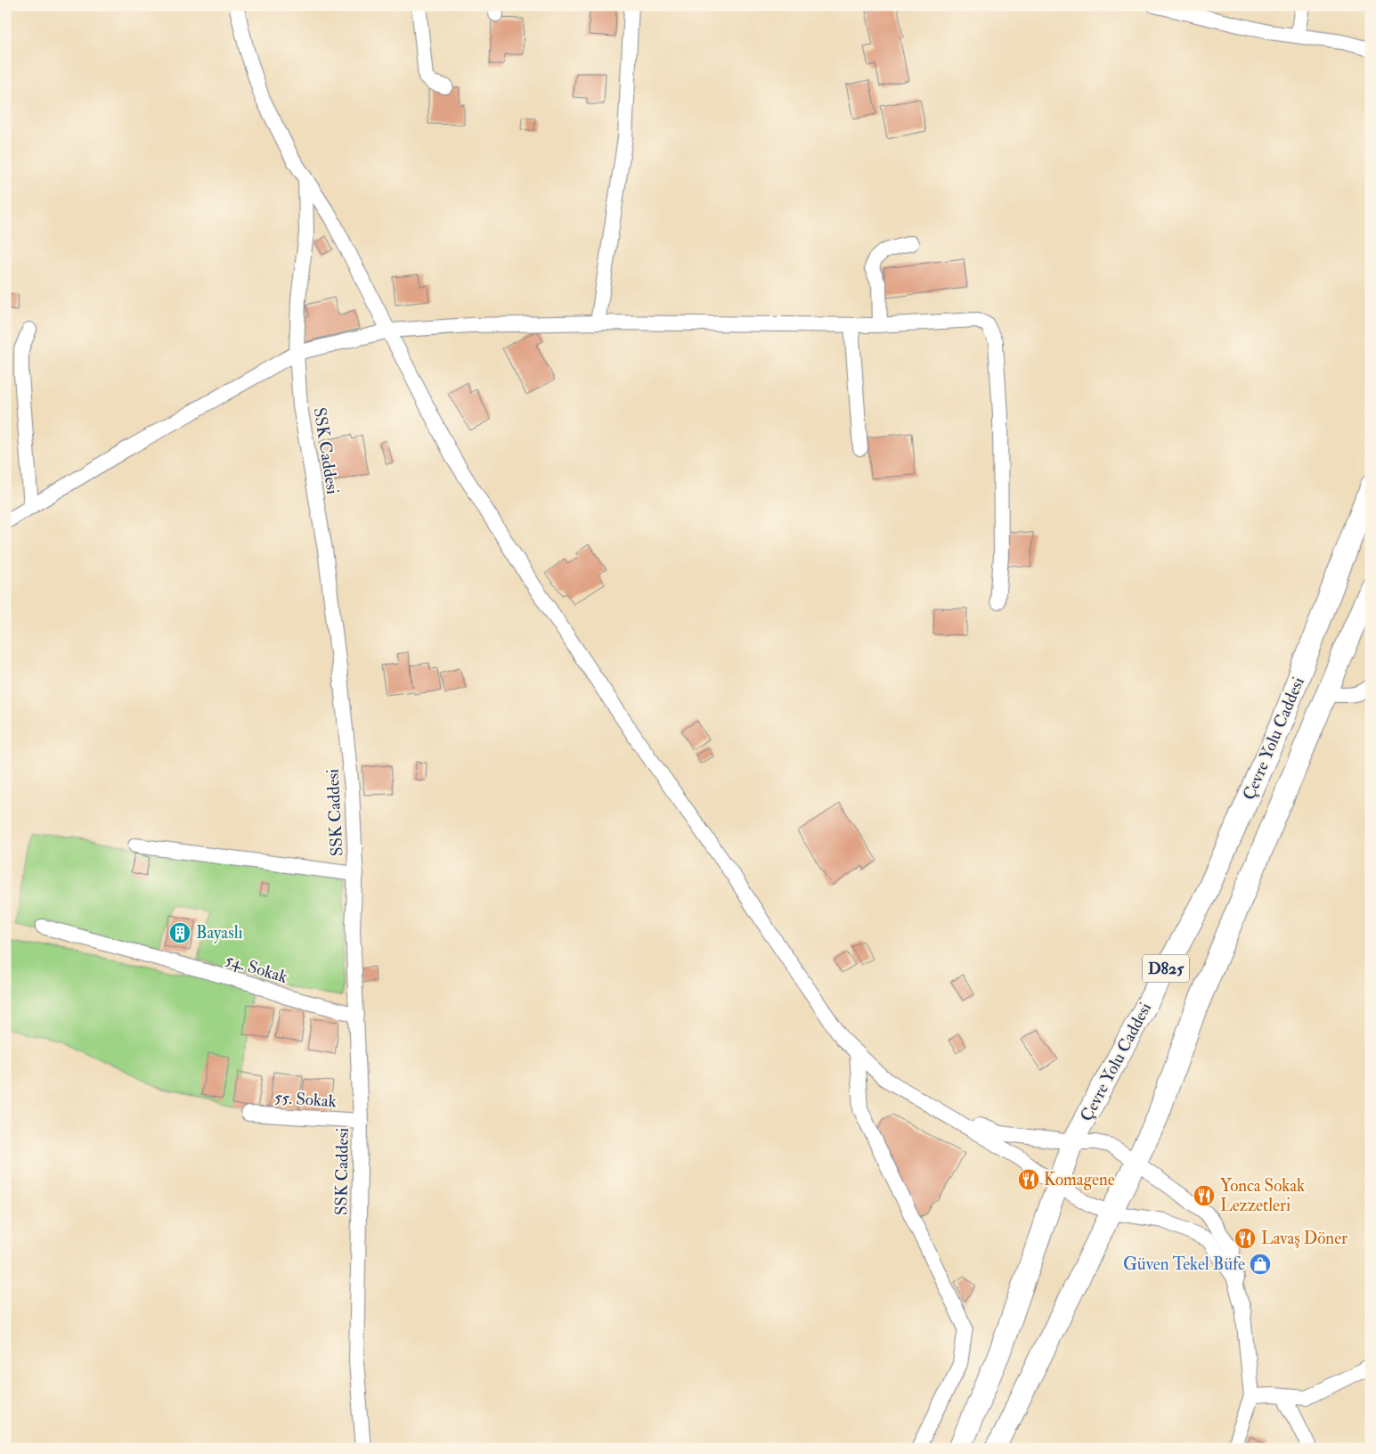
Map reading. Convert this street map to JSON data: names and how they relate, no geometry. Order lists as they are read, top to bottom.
{
  "streets": {
    "highway": ["Çevre Yolu Caddesi", "D825"],
    "street": ["SSK Caddesi", "54. Sokak", "55. Sokak"]
  },
  "crossings": [
    ["SSK Caddesi", "54. Sokak"],
    ["SSK Caddesi", "55. Sokak"]
  ],
  "places": {
    "building": ["Bayaslı"],
    "restaurant": ["Komagene", "Yonca Sokak Lezzetleri", "Lavaş Döner"],
    "shop": ["Güven Tekel Büfe"]
  }
}
